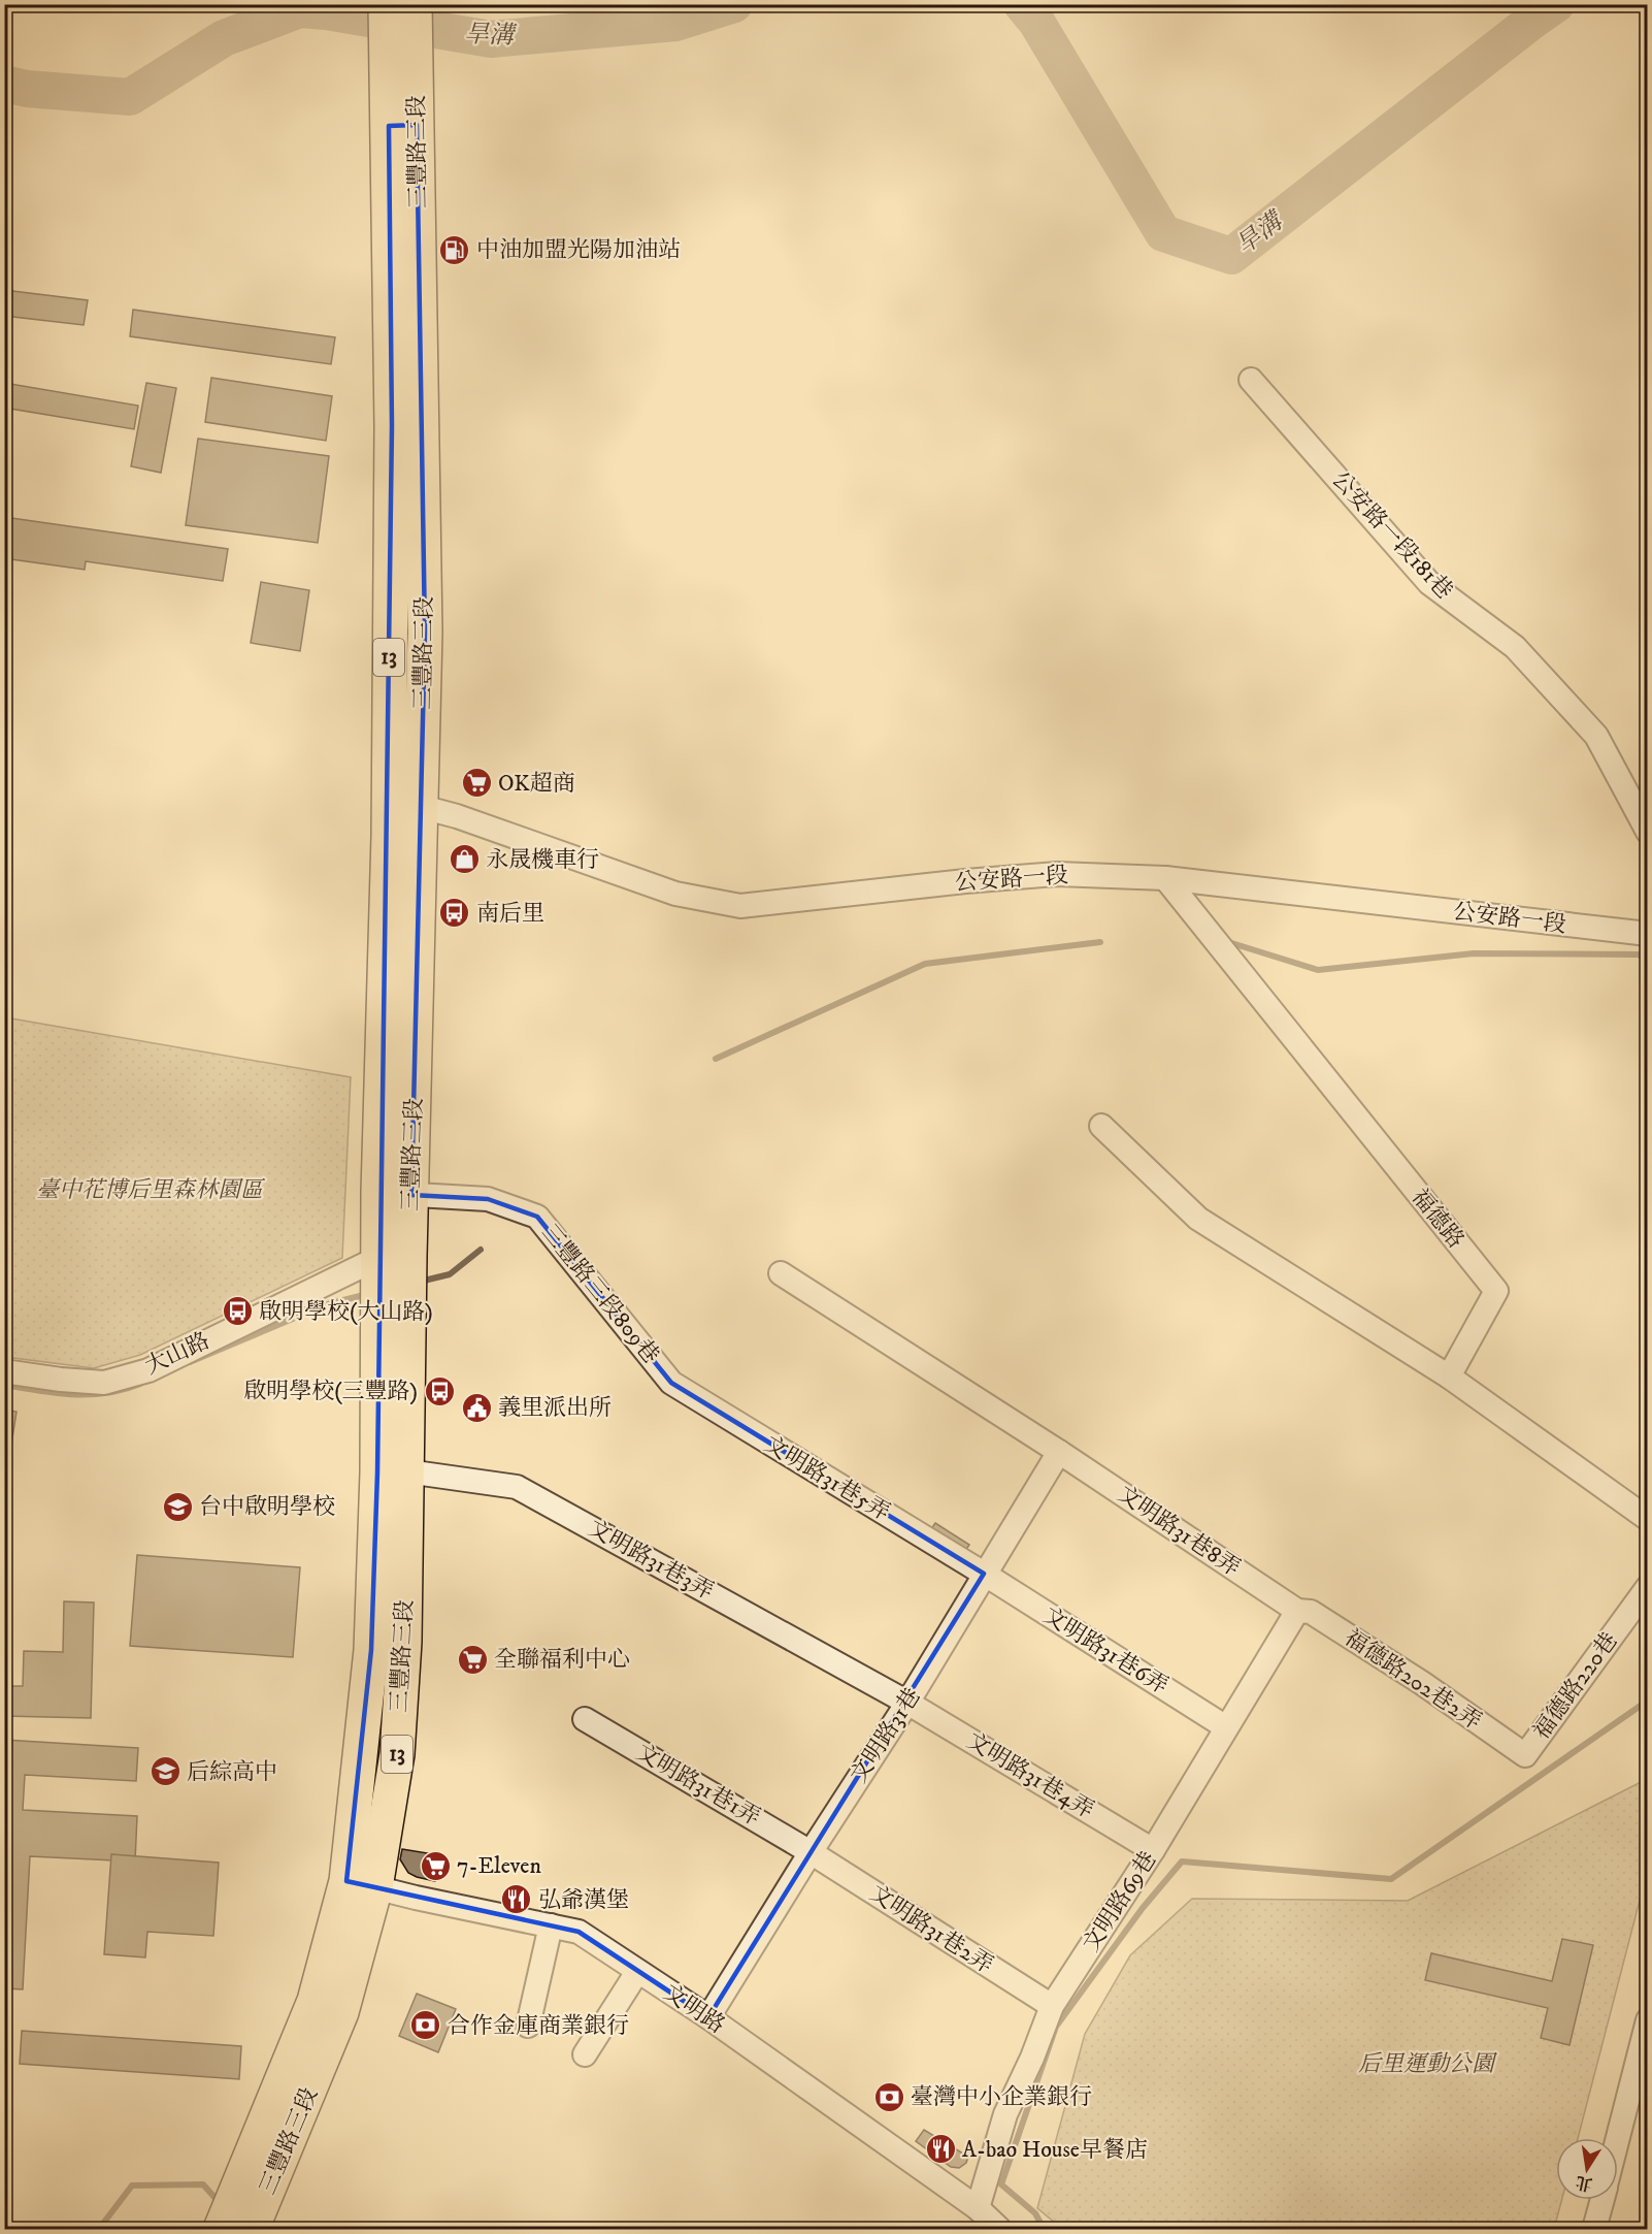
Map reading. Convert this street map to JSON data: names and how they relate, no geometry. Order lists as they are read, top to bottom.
{
  "streets": {
    "main road": ["三豐路三段", "13"],
    "street": [
      "公安路一段181巷",
      "公安路一段",
      "福德路",
      "三豐路三段809巷",
      "大山路",
      "文明路31巷5弄",
      "文明路31巷8弄",
      "文明路31巷3弄",
      "文明路31巷6弄",
      "福德路202巷2弄",
      "福德路220巷",
      "文明路31巷",
      "文明路31巷4弄",
      "文明路31巷1弄",
      "文明路69巷",
      "文明路31巷2弄",
      "文明路"
    ]
  },
  "crossings": [
    ["三豐路三段", "13"],
    ["三豐路三段", "公安路一段"],
    ["三豐路三段", "三豐路三段809巷"],
    ["三豐路三段", "大山路"],
    ["三豐路三段", "文明路31巷3弄"],
    ["三豐路三段", "文明路"],
    ["公安路一段", "福德路"],
    ["三豐路三段809巷", "文明路31巷5弄"],
    ["文明路31巷5弄", "文明路31巷6弄"],
    ["文明路31巷5弄", "文明路31巷"],
    ["文明路31巷8弄", "福德路202巷2弄"],
    ["文明路31巷8弄", "文明路31巷"],
    ["文明路31巷8弄", "文明路69巷"],
    ["文明路31巷3弄", "文明路31巷"],
    ["文明路31巷3弄", "文明路31巷4弄"],
    ["文明路31巷6弄", "文明路31巷"],
    ["文明路31巷6弄", "文明路69巷"],
    ["福德路202巷2弄", "福德路220巷"],
    ["福德路202巷2弄", "文明路69巷"],
    ["文明路31巷", "文明路31巷4弄"],
    ["文明路31巷", "文明路31巷1弄"],
    ["文明路31巷", "文明路31巷2弄"],
    ["文明路31巷", "文明路"],
    ["文明路31巷4弄", "文明路69巷"],
    ["文明路31巷1弄", "文明路31巷2弄"],
    ["文明路69巷", "文明路31巷2弄"],
    ["文明路69巷", "文明路"]
  ],
  "water": ["旱溝"],
  "parks": ["臺中花博后里森林園區", "后里運動公園"],
  "places": {
    "fuel station": ["中油加盟光陽加油站"],
    "supermarket": ["OK超商", "全聯福利中心", "7-Eleven"],
    "shop": ["永晟機車行"],
    "bus stop": ["南后里", "啟明學校(大山路)", "啟明學校(三豐路)"],
    "public building": ["義里派出所"],
    "school or university": ["台中啟明學校", "后綜高中"],
    "restaurant": ["弘爺漢堡", "A-bao House早餐店"],
    "bank": ["合作金庫商業銀行", "臺灣中小企業銀行"]
  },
  "north": "bottom"
}
